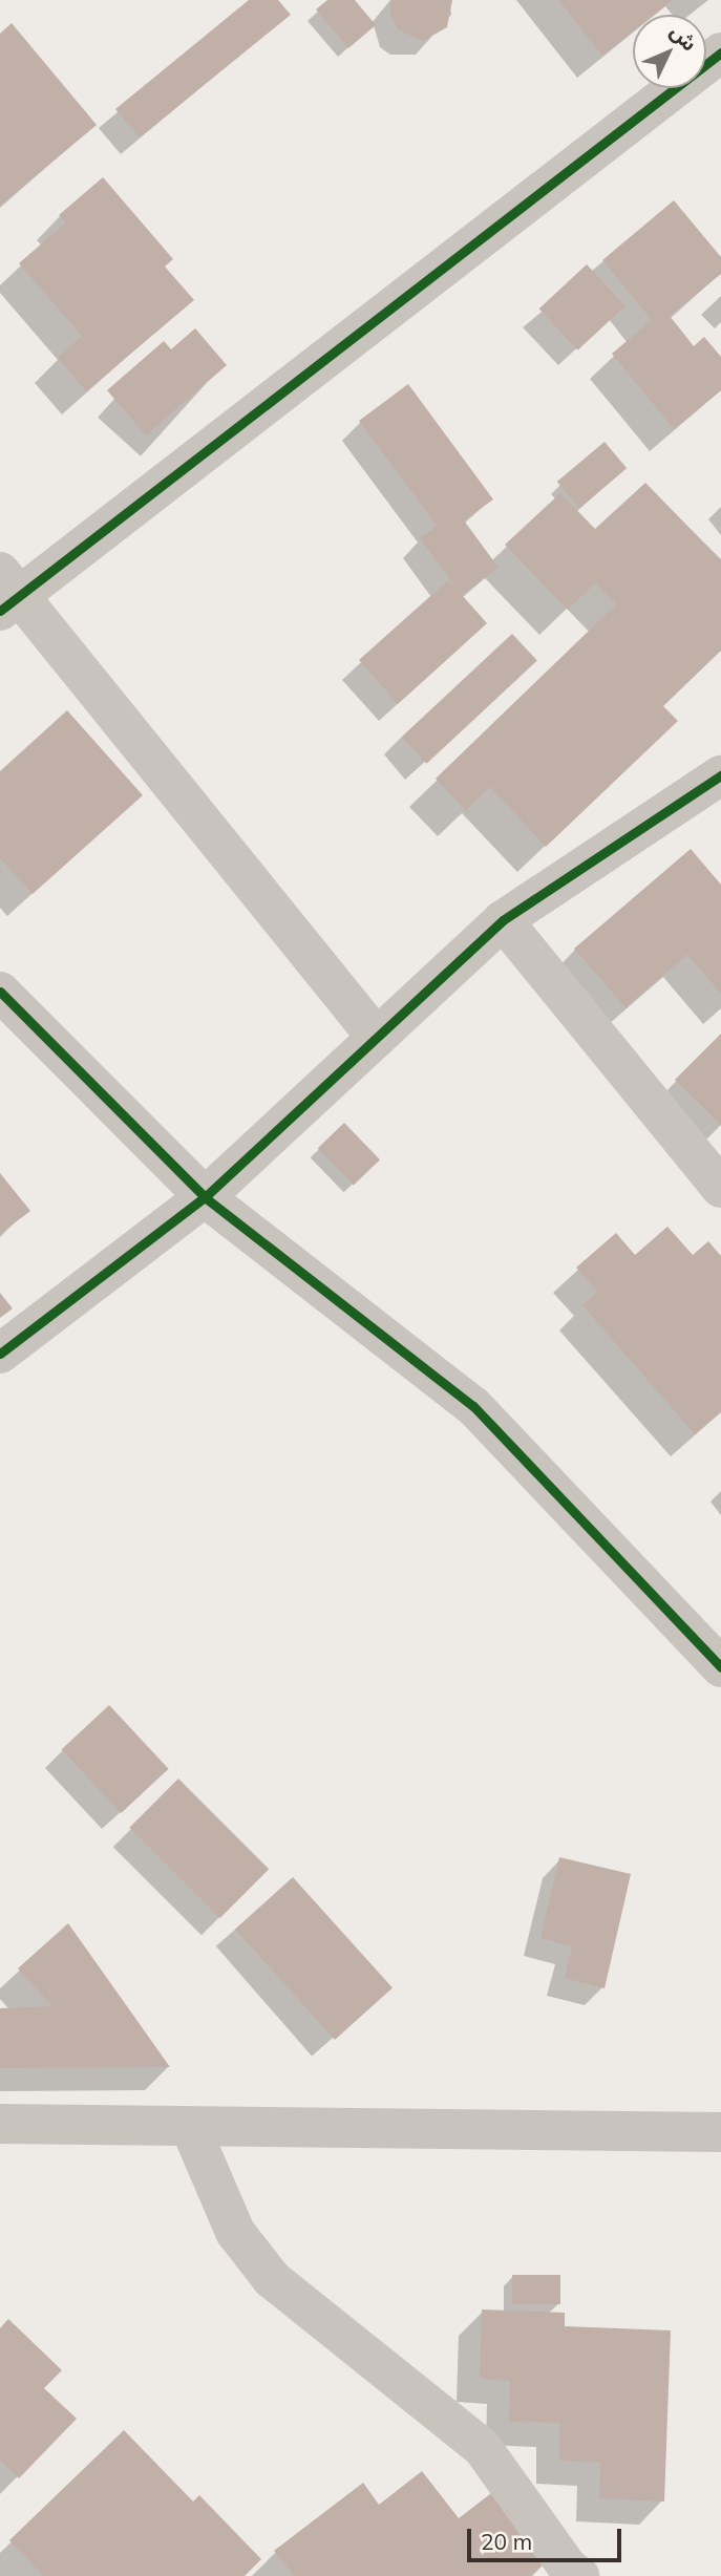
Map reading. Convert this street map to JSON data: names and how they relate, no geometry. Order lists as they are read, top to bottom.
{
  "scale_bar": "20 m",
  "north": "top right"
}
